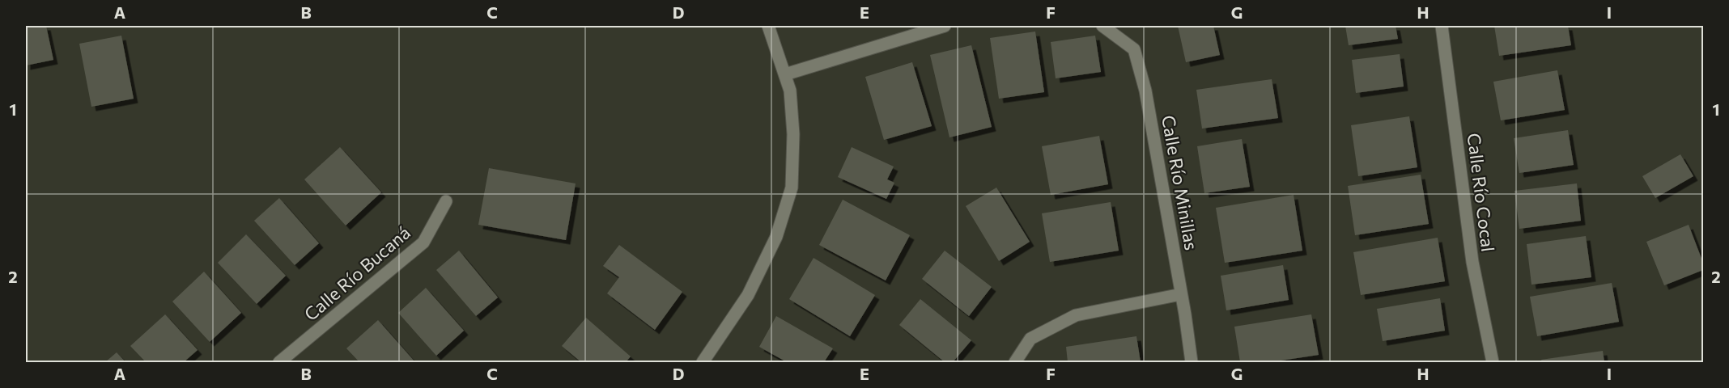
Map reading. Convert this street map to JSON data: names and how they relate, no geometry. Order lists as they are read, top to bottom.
{
  "streets": {
    "street": ["Calle Río Minillas", "Calle Río Cocal", "Calle Río Bucaná"]
  },
  "grid": {
    "columns": [
      "A",
      "B",
      "C",
      "D",
      "E",
      "F",
      "G",
      "H",
      "I"
    ],
    "rows": ["1", "2"]
  }
}
